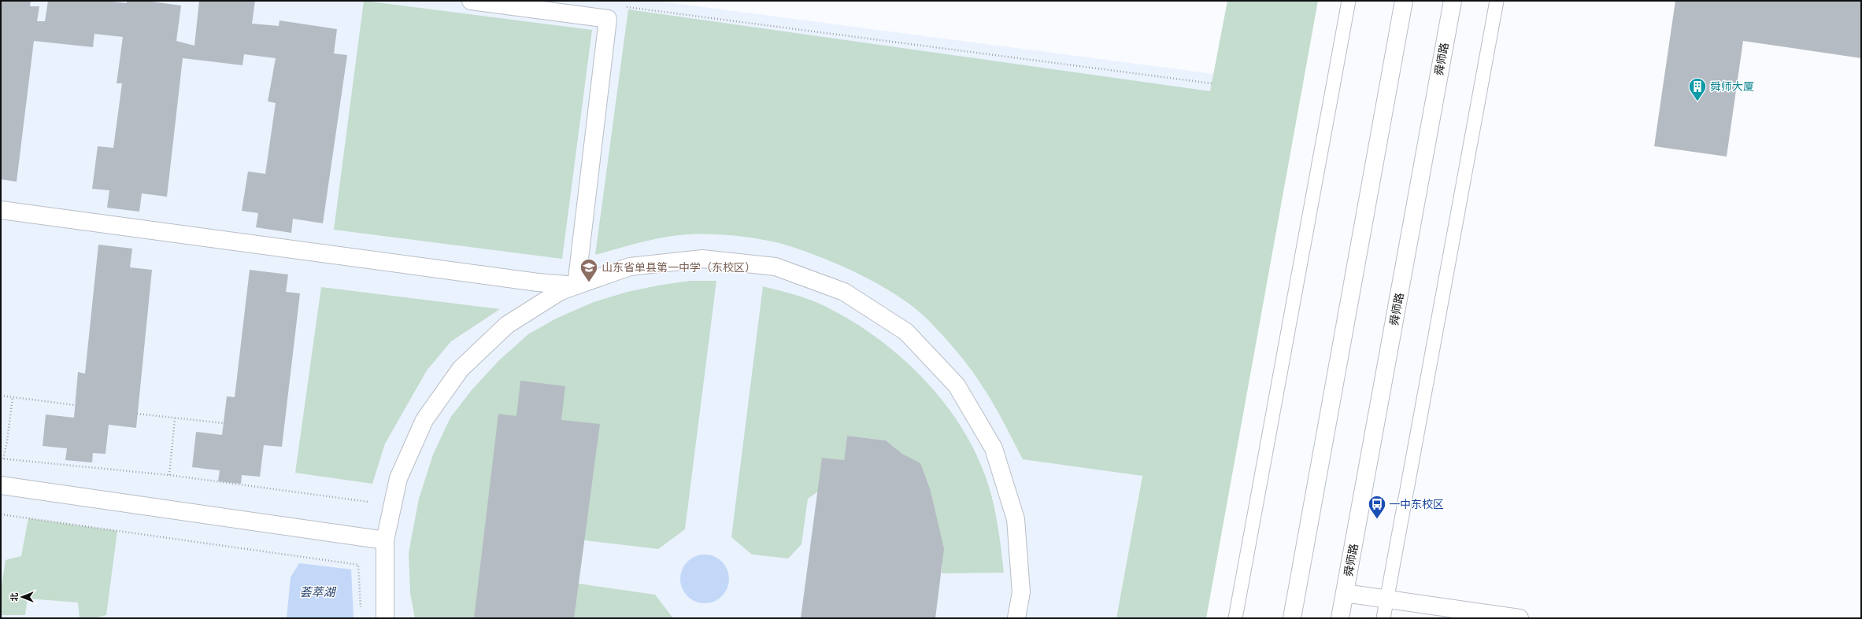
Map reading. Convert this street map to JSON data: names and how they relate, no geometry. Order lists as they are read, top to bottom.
{
  "streets": {
    "street": ["舜师路"]
  },
  "water": ["荟萃湖"],
  "places": {
    "building": ["舜师大厦"],
    "school or university": ["山东省单县第一中学（东校区）"],
    "bus stop": ["一中东校区"]
  },
  "north": "left"
}
